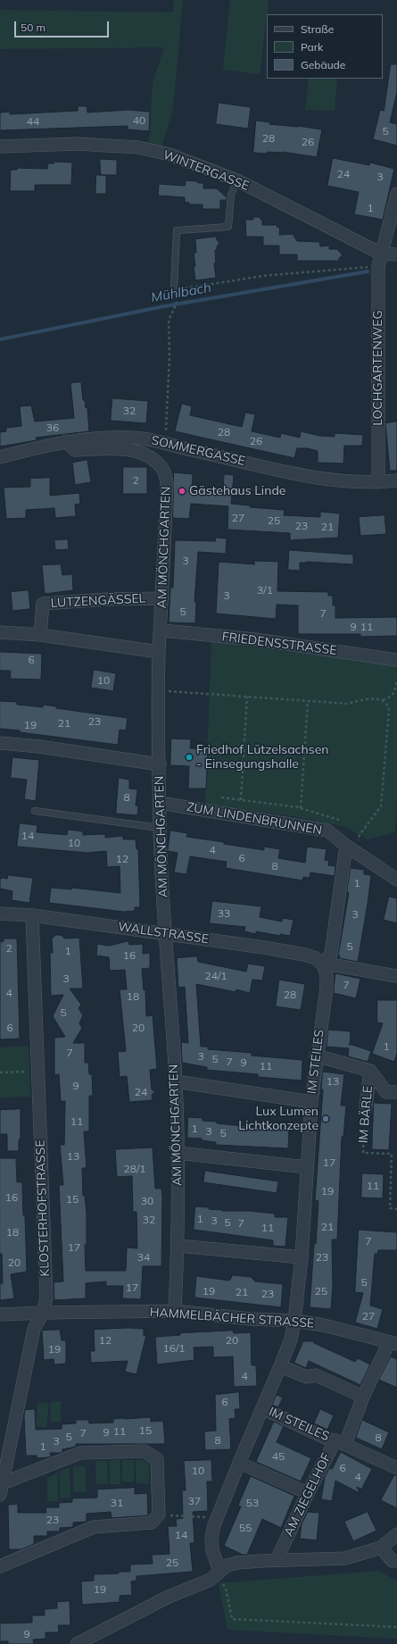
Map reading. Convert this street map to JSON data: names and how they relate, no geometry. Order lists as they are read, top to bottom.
{
  "streets": {
    "street": [
      "WINTERGASSE",
      "LOCHGARTENWEG",
      "SOMMERGASSE",
      "AM MÖNCHGARTEN",
      "LUTZENGÄSSEL",
      "FRIEDENSSTRASSE",
      "ZUM LINDENBRUNNEN",
      "WALLSTRASSE",
      "IM STEILES",
      "IM BÄRLE",
      "KLOSTERHOFSTRASSE",
      "HAMMELBÄCHER STRASSE",
      "AM ZIEGELHOF"
    ]
  },
  "crossings": [
    ["WINTERGASSE", "LOCHGARTENWEG"],
    ["LOCHGARTENWEG", "SOMMERGASSE"],
    ["SOMMERGASSE", "AM MÖNCHGARTEN"],
    ["AM MÖNCHGARTEN", "LUTZENGÄSSEL"],
    ["AM MÖNCHGARTEN", "FRIEDENSSTRASSE"],
    ["AM MÖNCHGARTEN", "ZUM LINDENBRUNNEN"],
    ["AM MÖNCHGARTEN", "WALLSTRASSE"],
    ["AM MÖNCHGARTEN", "HAMMELBÄCHER STRASSE"],
    ["WALLSTRASSE", "IM STEILES"],
    ["WALLSTRASSE", "KLOSTERHOFSTRASSE"],
    ["IM STEILES", "HAMMELBÄCHER STRASSE"],
    ["IM STEILES", "AM ZIEGELHOF"],
    ["KLOSTERHOFSTRASSE", "HAMMELBÄCHER STRASSE"],
    ["HAMMELBÄCHER STRASSE", "AM ZIEGELHOF"]
  ],
  "water": ["Mühlbach"],
  "places": ["Gästehaus Linde", "Friedhof Lützelsachsen - Einsegungshalle", "Lux Lumen Lichtkonzepte"],
  "house_numbers": [
    "40",
    "44",
    "5",
    "28",
    "26",
    "24",
    "3",
    "1",
    "32",
    "36",
    "28",
    "26",
    "2",
    "27",
    "25",
    "23",
    "21",
    "3",
    "3/1",
    "3",
    "5",
    "7",
    "9",
    "11",
    "6",
    "10",
    "23",
    "21",
    "19",
    "8",
    "14",
    "10",
    "4",
    "6",
    "12",
    "8",
    "1",
    "33",
    "3",
    "5",
    "2",
    "1",
    "16",
    "24/1",
    "3",
    "7",
    "4",
    "28",
    "18",
    "5",
    "6",
    "20",
    "1",
    "7",
    "3",
    "5",
    "7",
    "9",
    "11",
    "13",
    "9",
    "24",
    "11",
    "1",
    "3",
    "5",
    "13",
    "17",
    "28/1",
    "11",
    "19",
    "16",
    "15",
    "30",
    "1",
    "32",
    "3",
    "5",
    "7",
    "21",
    "11",
    "18",
    "7",
    "17",
    "34",
    "23",
    "20",
    "5",
    "17",
    "19",
    "25",
    "21",
    "23",
    "27",
    "12",
    "20",
    "16/1",
    "19",
    "4",
    "6",
    "15",
    "11",
    "9",
    "7",
    "5",
    "8",
    "8",
    "3",
    "1",
    "45",
    "6",
    "10",
    "4",
    "37",
    "31",
    "53",
    "23",
    "55",
    "14",
    "25",
    "19",
    "9"
  ],
  "legend": ["Straße", "Park", "Gebäude"],
  "scale_bar": "50 m"
}
